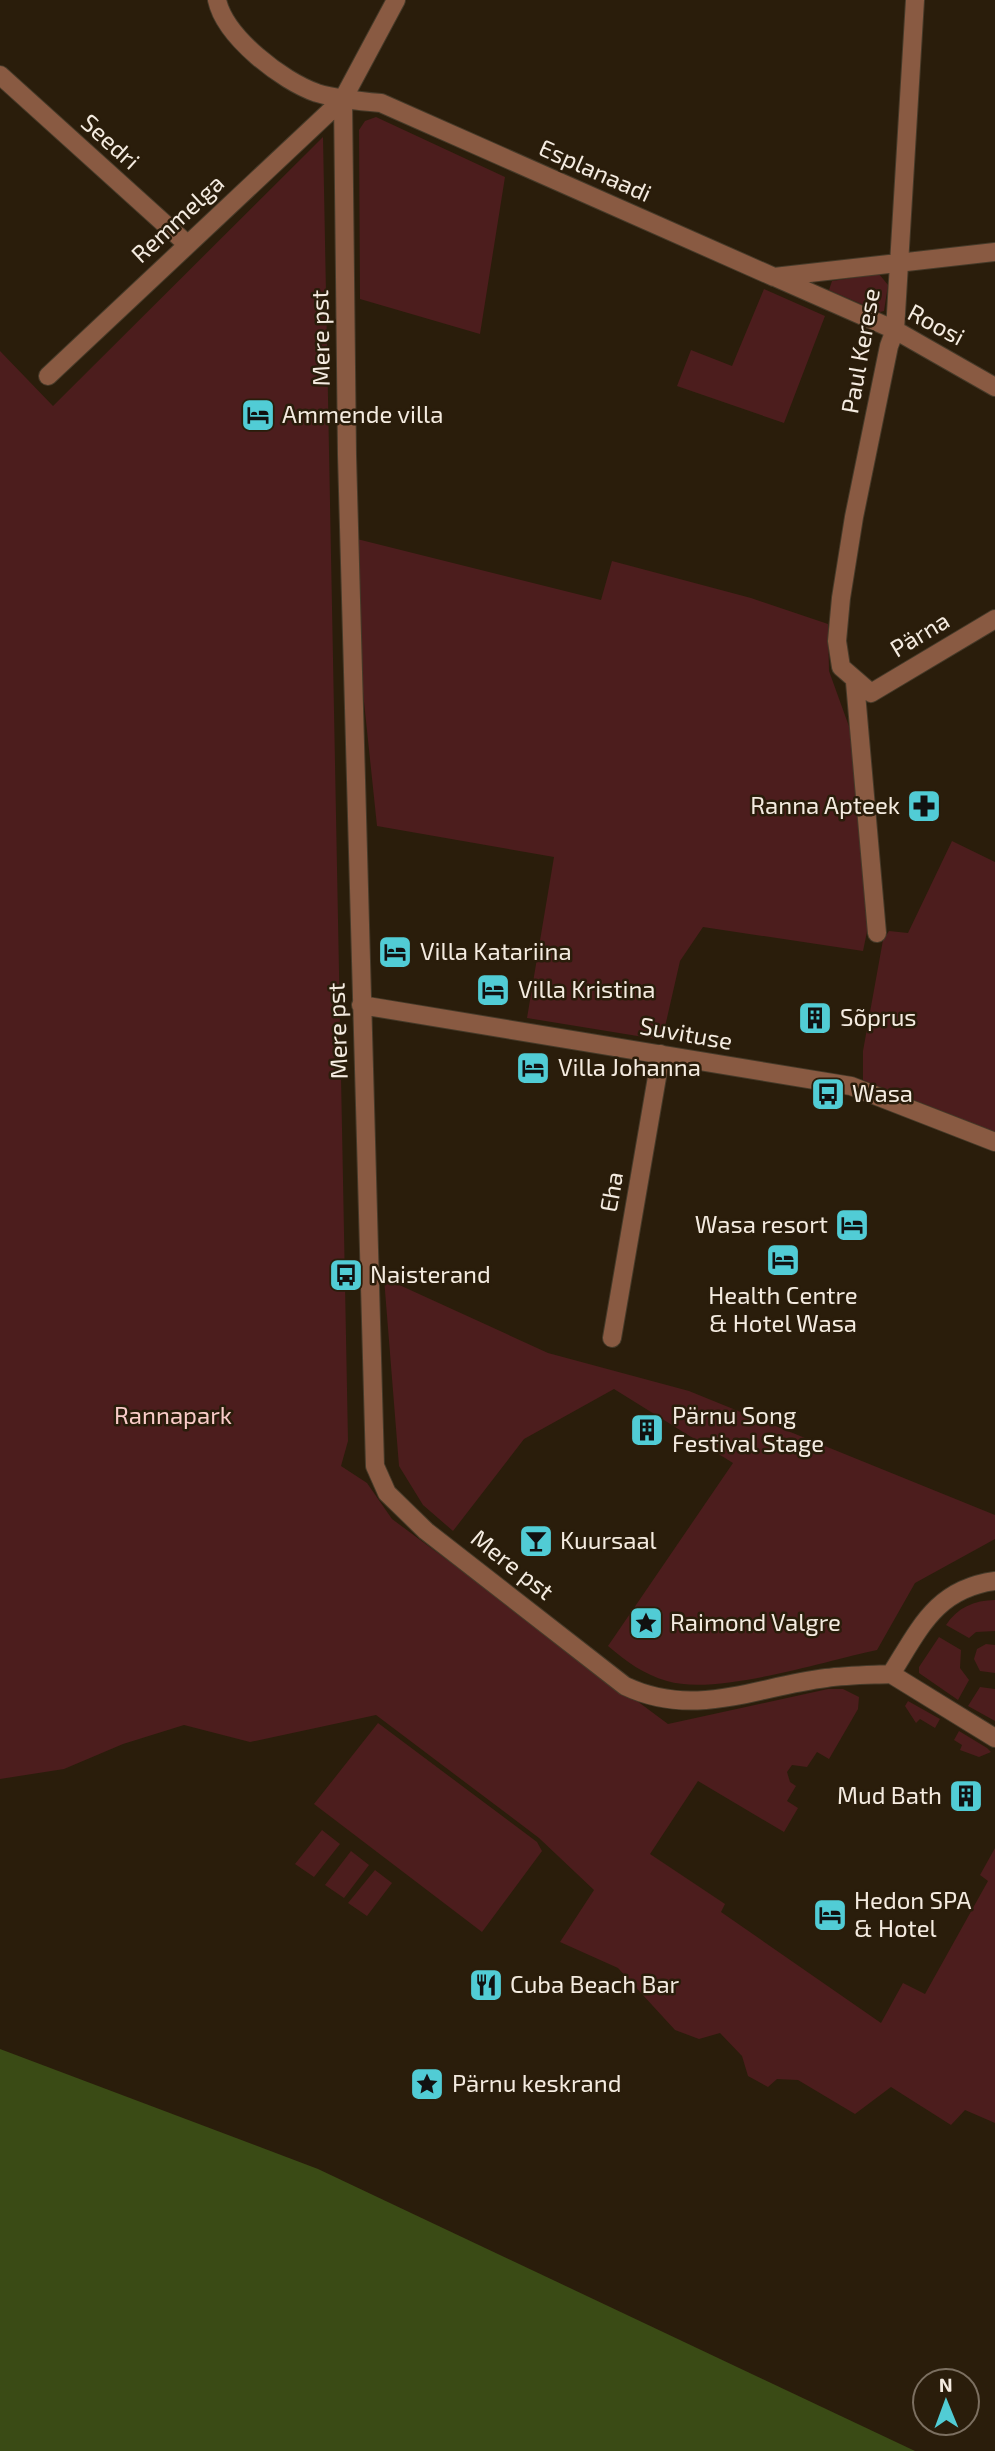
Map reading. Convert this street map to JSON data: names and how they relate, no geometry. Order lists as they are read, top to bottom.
{
  "streets": {
    "street": [
      "Seedri",
      "Esplanaadi",
      "Remmelga",
      "Roosi",
      "Mere pst",
      "Paul Kerese",
      "Pärna",
      "Suvituse",
      "Eha"
    ]
  },
  "crossings": [
    ["Seedri", "Remmelga"],
    ["Esplanaadi", "Remmelga"],
    ["Esplanaadi", "Roosi"],
    ["Esplanaadi", "Mere pst"],
    ["Esplanaadi", "Paul Kerese"],
    ["Remmelga", "Mere pst"],
    ["Roosi", "Paul Kerese"],
    ["Mere pst", "Suvituse"],
    ["Paul Kerese", "Pärna"],
    ["Suvituse", "Eha"]
  ],
  "parks": ["Rannapark"],
  "places": {
    "hotel": [
      "Ammende villa",
      "Villa Katariina",
      "Villa Kristina",
      "Villa Johanna",
      "Wasa resort",
      "Health Centre & Hotel Wasa",
      "Hedon SPA & Hotel"
    ],
    "pharmacy": ["Ranna Apteek"],
    "building": ["Sõprus", "Pärnu Song Festival Stage", "Mud Bath"],
    "bus stop": ["Wasa", "Naisterand"],
    "bar": ["Kuursaal"],
    "place": ["Raimond Valgre", "Pärnu keskrand"],
    "restaurant": ["Cuba Beach Bar"]
  },
  "north": "top"
}
